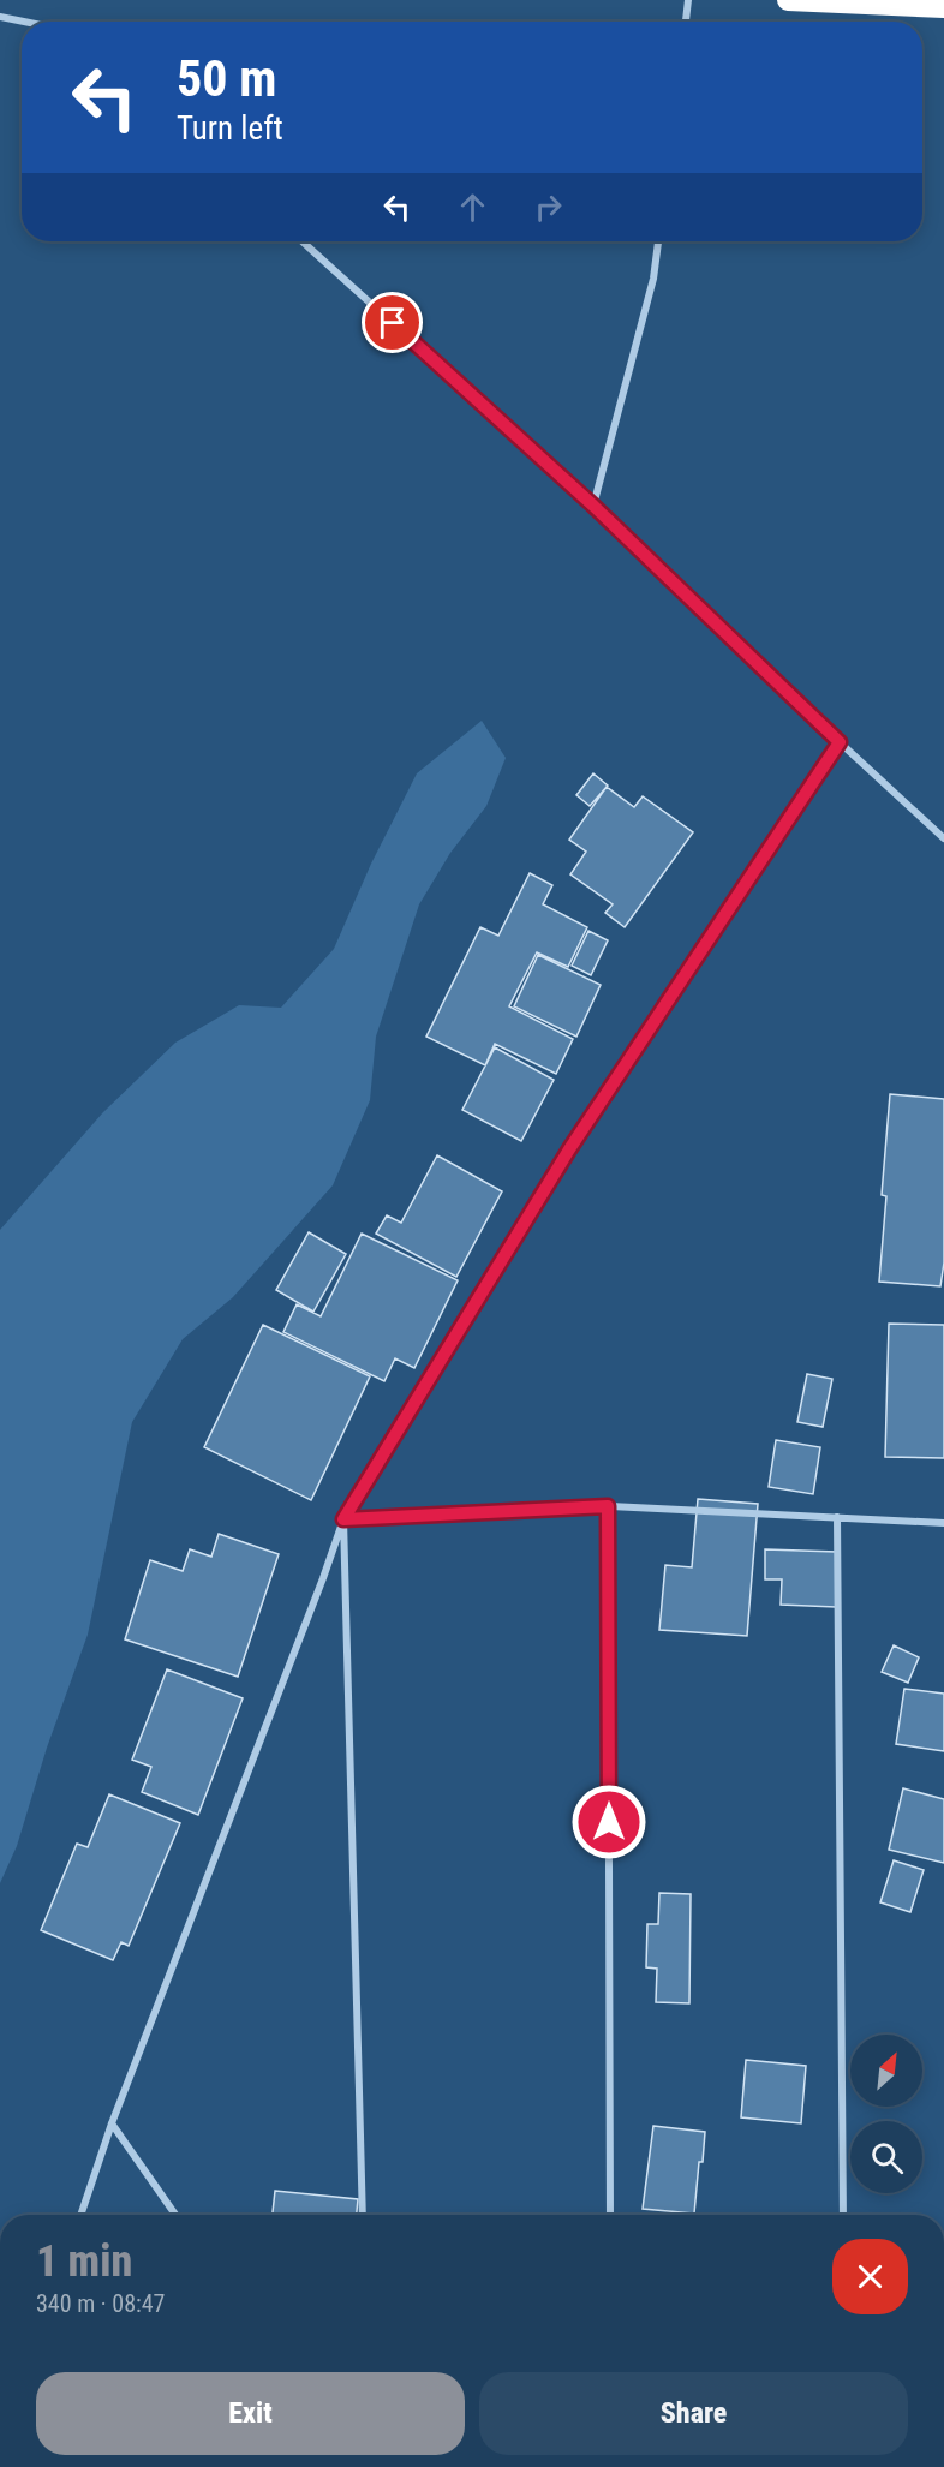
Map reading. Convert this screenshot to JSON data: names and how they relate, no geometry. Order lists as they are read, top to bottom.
{
  "north": "top right",
  "page": {
    "turn": ["50 m", "Turn left"],
    "heading": ["1 min", "340 m · 08:47"],
    "buttons": ["Exit", "Share"]
  }
}
